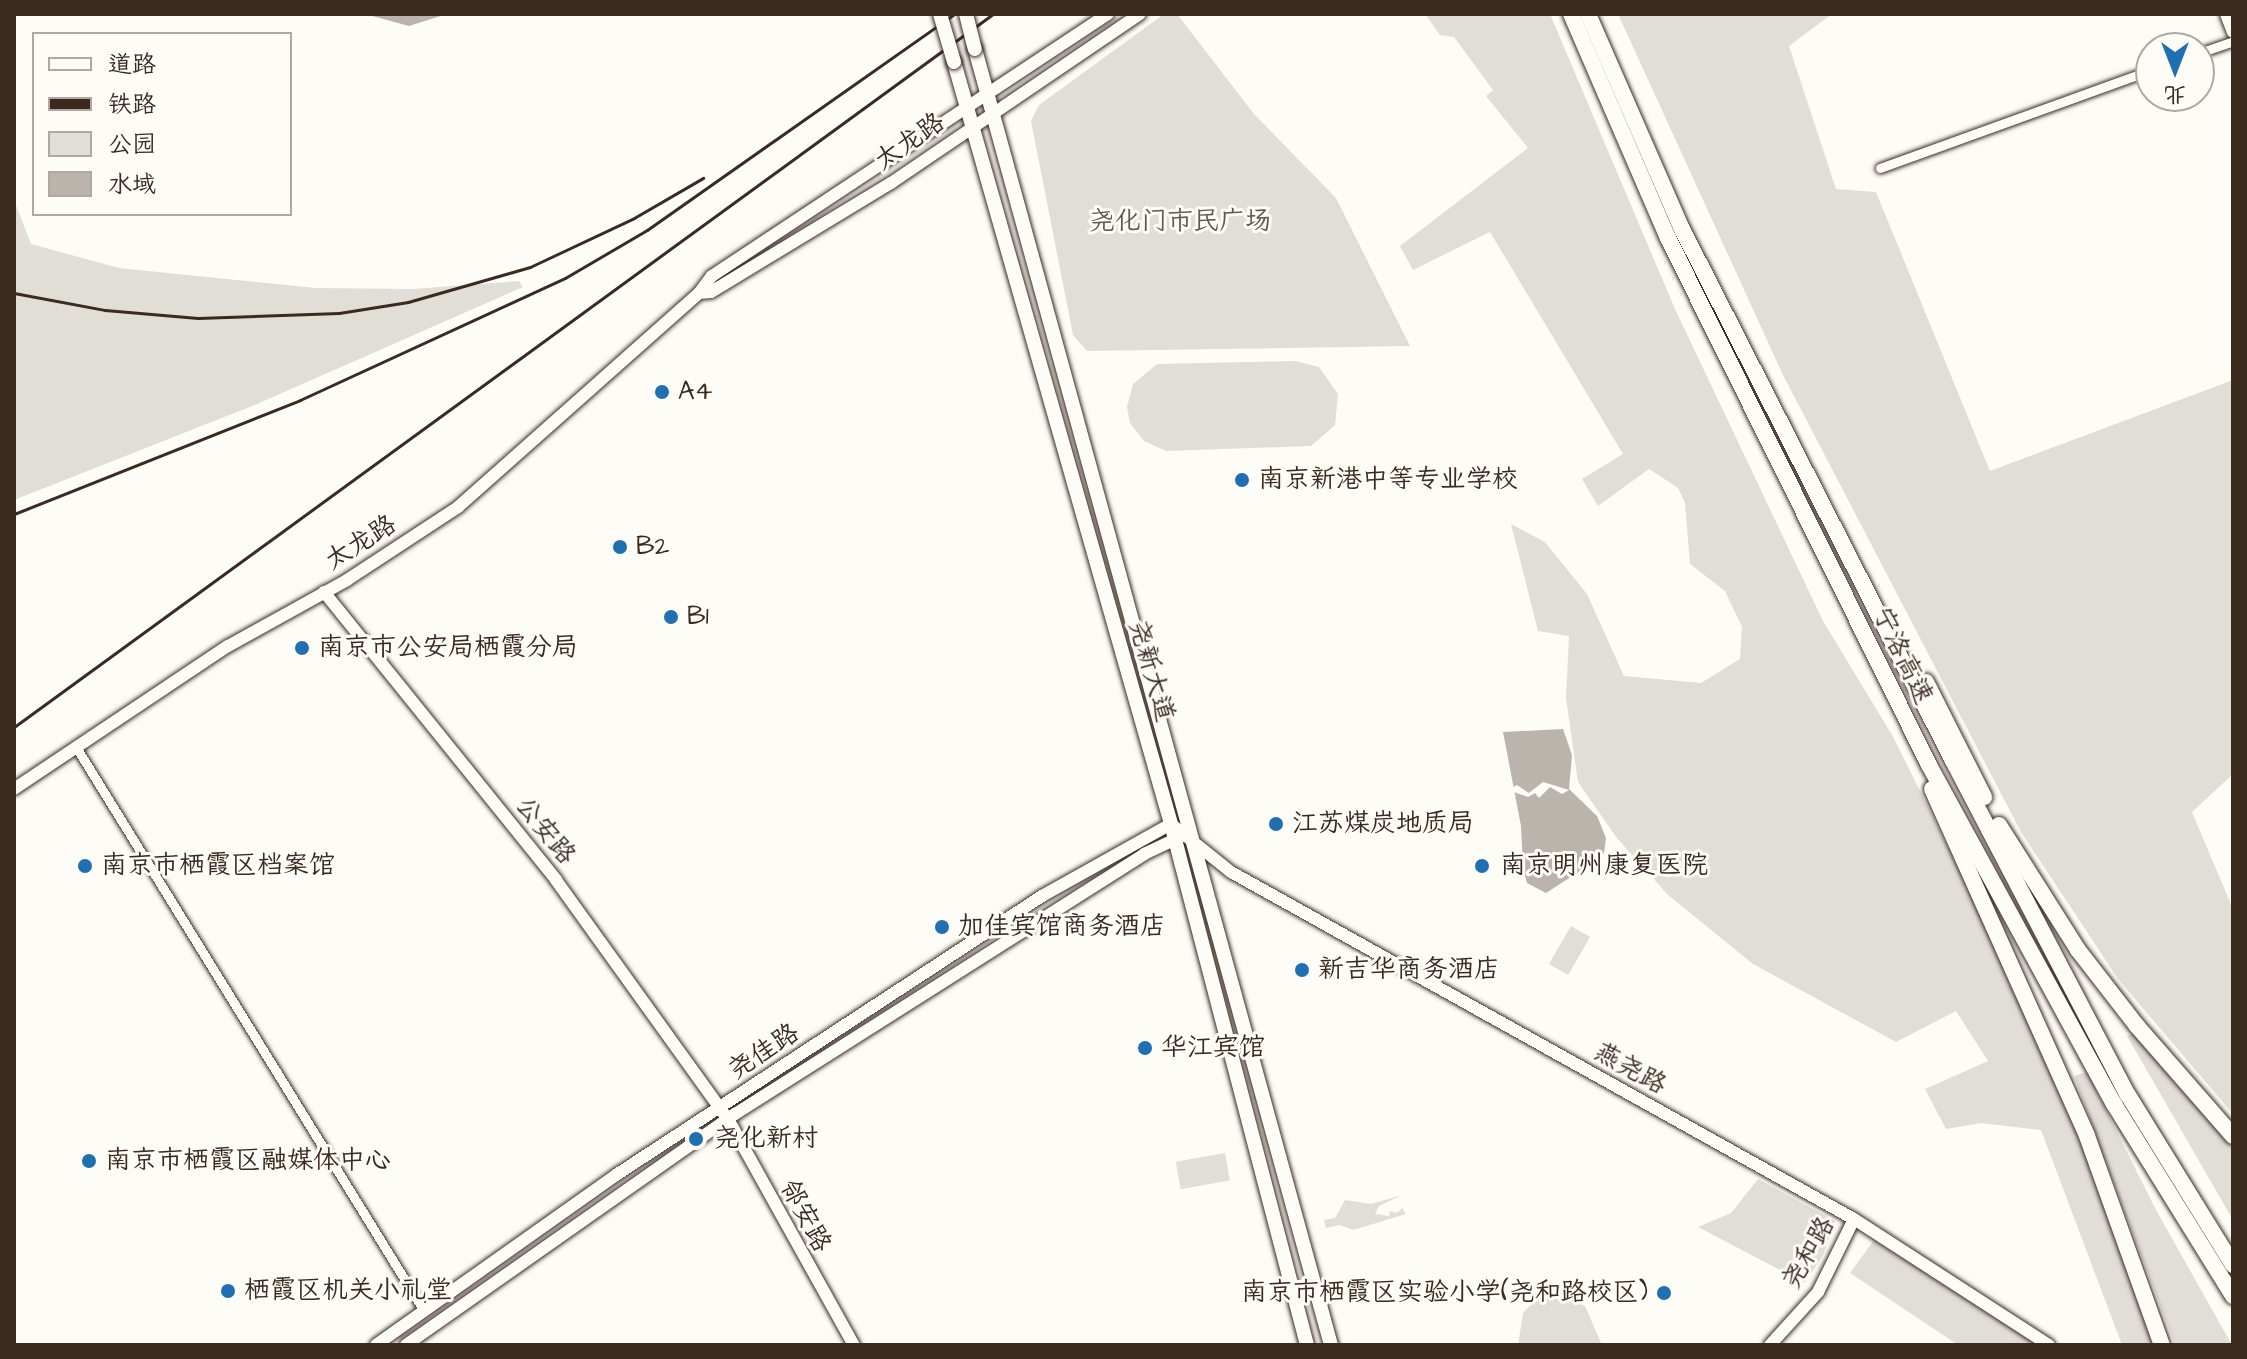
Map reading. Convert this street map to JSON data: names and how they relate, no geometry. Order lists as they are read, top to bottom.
{
  "streets": {
    "highway": ["宁洛高速"],
    "main road": [
      "太龙路",
      "尧新大道",
      "公安路",
      "尧佳路",
      "燕尧路",
      "邻安路",
      "尧和路"
    ]
  },
  "crossings": [
    ["太龙路", "尧新大道"],
    ["太龙路", "公安路"],
    ["尧新大道", "尧佳路"],
    ["尧新大道", "燕尧路"],
    ["公安路", "尧佳路"],
    ["公安路", "邻安路"],
    ["尧佳路", "燕尧路"],
    ["尧佳路", "邻安路"],
    ["燕尧路", "尧和路"]
  ],
  "parks": ["尧化门市民广场"],
  "places": [
    "A4",
    "南京新港中等专业学校",
    "B2",
    "B1",
    "南京市公安局栖霞分局",
    "江苏煤炭地质局",
    "南京市栖霞区档案馆",
    "南京明州康复医院",
    "加佳宾馆商务酒店",
    "新吉华商务酒店",
    "华江宾馆",
    "尧化新村",
    "南京市栖霞区融媒体中心",
    "栖霞区机关小礼堂",
    "南京市栖霞区实验小学(尧和路校区)"
  ],
  "legend": [
    "道路",
    "铁路",
    "公园",
    "水域"
  ],
  "north": "bottom"
}
